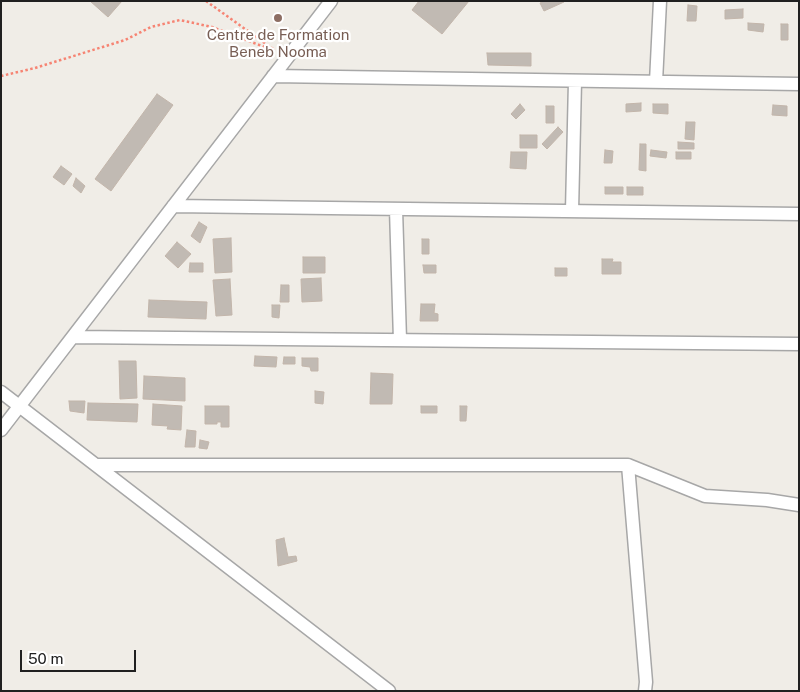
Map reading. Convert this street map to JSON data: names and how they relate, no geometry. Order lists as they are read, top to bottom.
{
  "places": ["Centre de Formation Beneb Nooma"],
  "scale_bar": "50 m"
}
